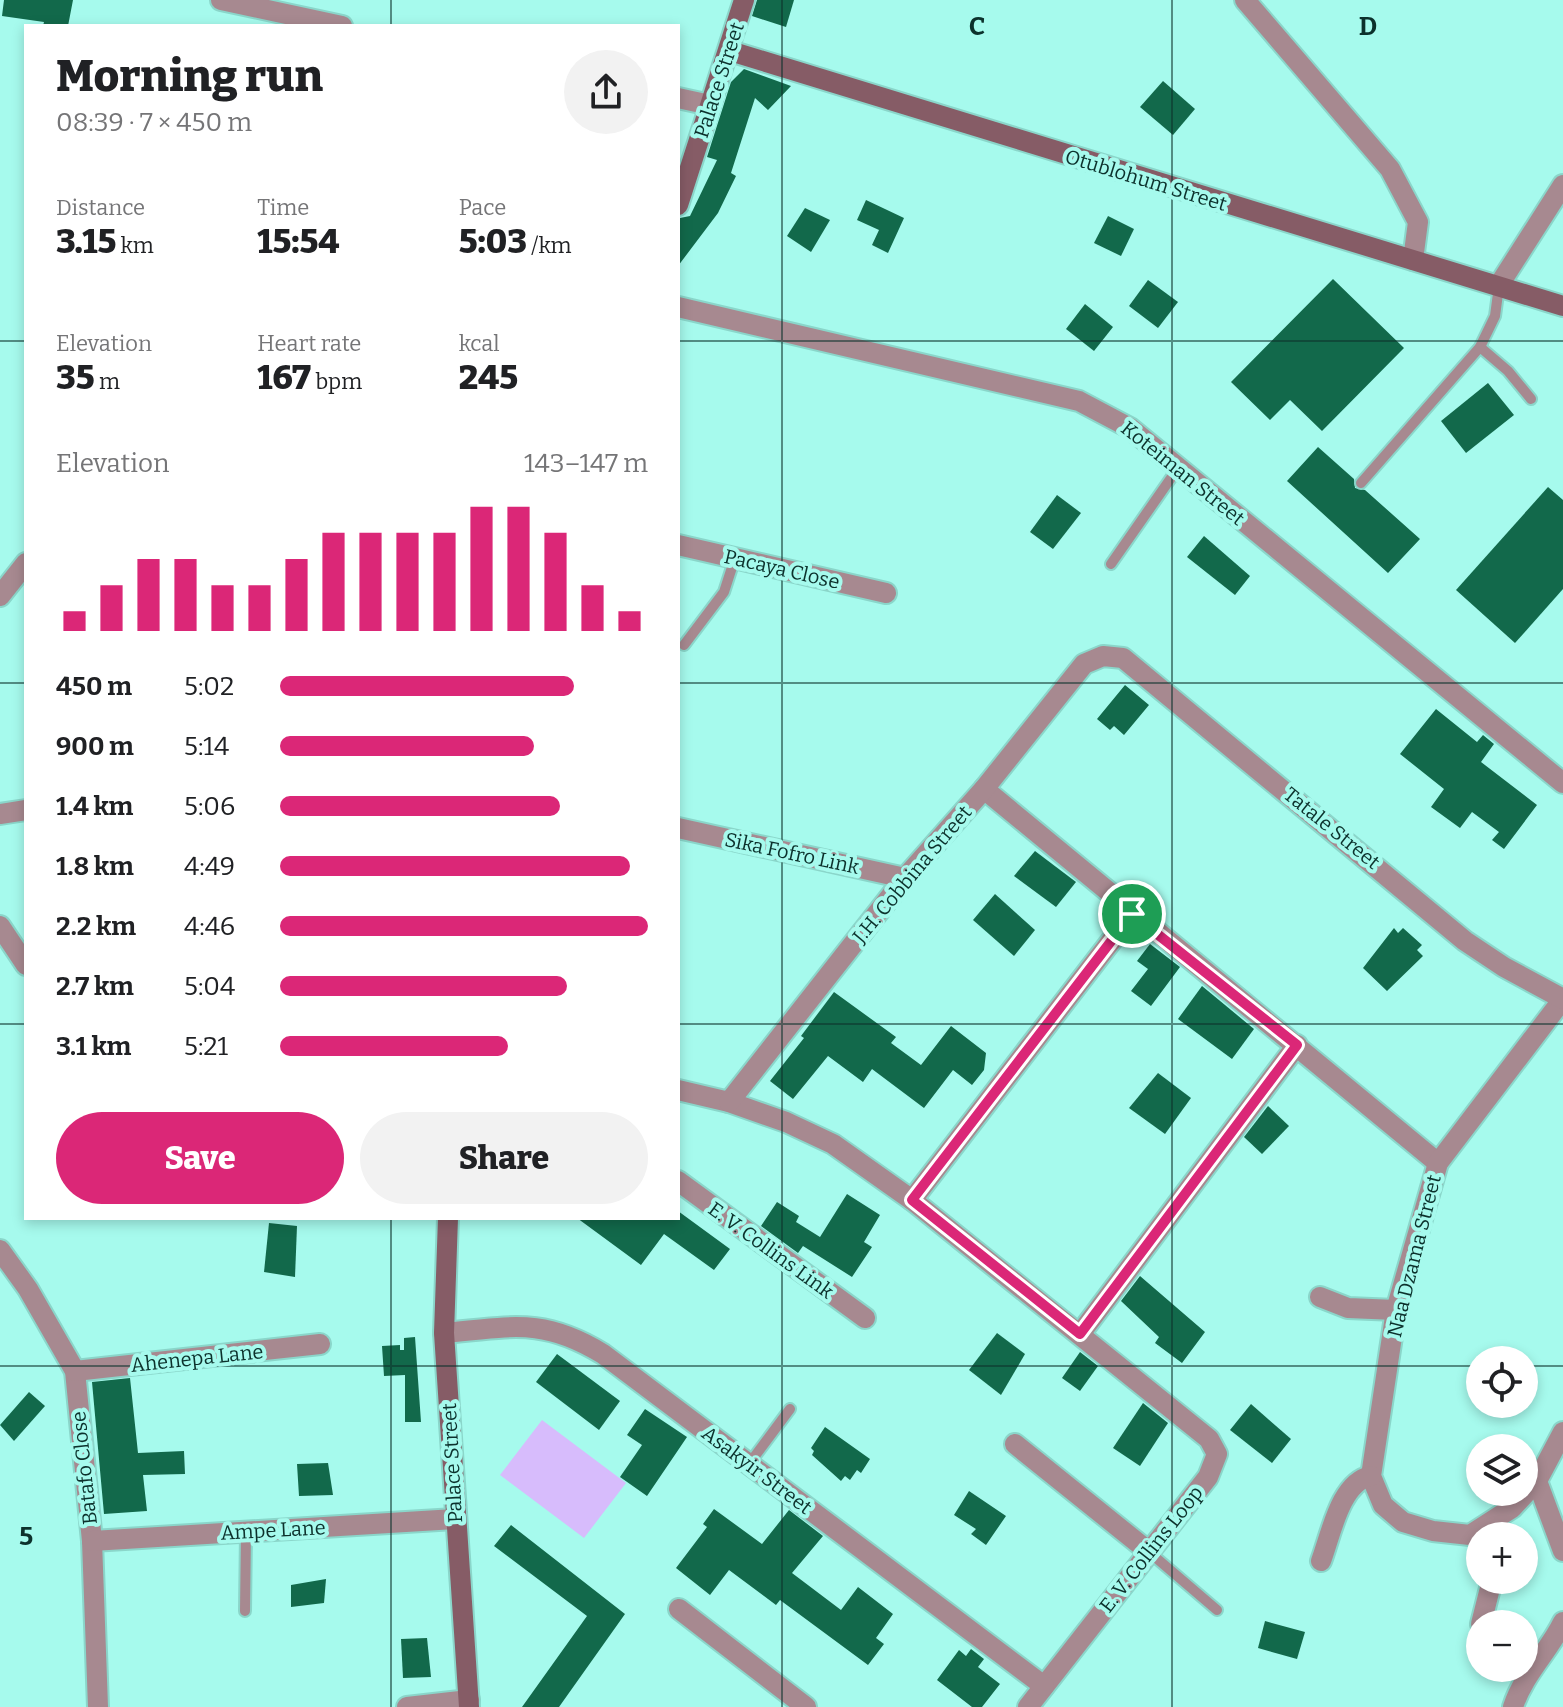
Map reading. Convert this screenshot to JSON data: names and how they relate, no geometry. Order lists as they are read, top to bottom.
{
  "streets": {
    "street": [
      "Palace Street",
      "Otublohum Street",
      "Koteiman Street",
      "Pacaya Close",
      "Tatale Street",
      "Sika Fofro Link",
      "J.H. Cobbina Street",
      "E. V. Collins Link",
      "Naa Dzama Street",
      "Ahenepa Lane",
      "Batafo Close",
      "Asakyir Street",
      "Ampe Lane",
      "E. V. Collins Loop"
    ]
  },
  "crossings": [
    ["Palace Street", "Otublohum Street"],
    ["Palace Street", "Asakyir Street"],
    ["Palace Street", "Ampe Lane"],
    ["Tatale Street", "J.H. Cobbina Street"],
    ["Sika Fofro Link", "J.H. Cobbina Street"],
    ["J.H. Cobbina Street", "Naa Dzama Street"],
    ["J.H. Cobbina Street", "E. V. Collins Loop"],
    ["Ahenepa Lane", "Batafo Close"],
    ["Batafo Close", "Ampe Lane"],
    ["Asakyir Street", "E. V. Collins Loop"]
  ],
  "page": {
    "heading": ["Morning run", "08:39 · 7 × 450 m"],
    "stats": [
      ["Distance", "3.15 km"],
      ["Time", "15:54"],
      ["Pace", "5:03 /km"],
      ["Elevation", "35 m"],
      ["Heart rate", "167 bpm"],
      ["kcal", "245"]
    ],
    "chart": ["Elevation", "143–147 m"],
    "list": [
      {
        "name": "450 m",
        "note": "5:02"
      },
      {
        "name": "900 m",
        "note": "5:14"
      },
      {
        "name": "1.4 km",
        "note": "5:06"
      },
      {
        "name": "1.8 km",
        "note": "4:49"
      },
      {
        "name": "2.2 km",
        "note": "4:46"
      },
      {
        "name": "2.7 km",
        "note": "5:04"
      },
      {
        "name": "3.1 km",
        "note": "5:21"
      }
    ],
    "buttons": ["Save", "Share"],
    "map_buttons": ["+", "−"]
  },
  "grid": {
    "columns": ["C", "D"],
    "rows": ["5"]
  }
}
